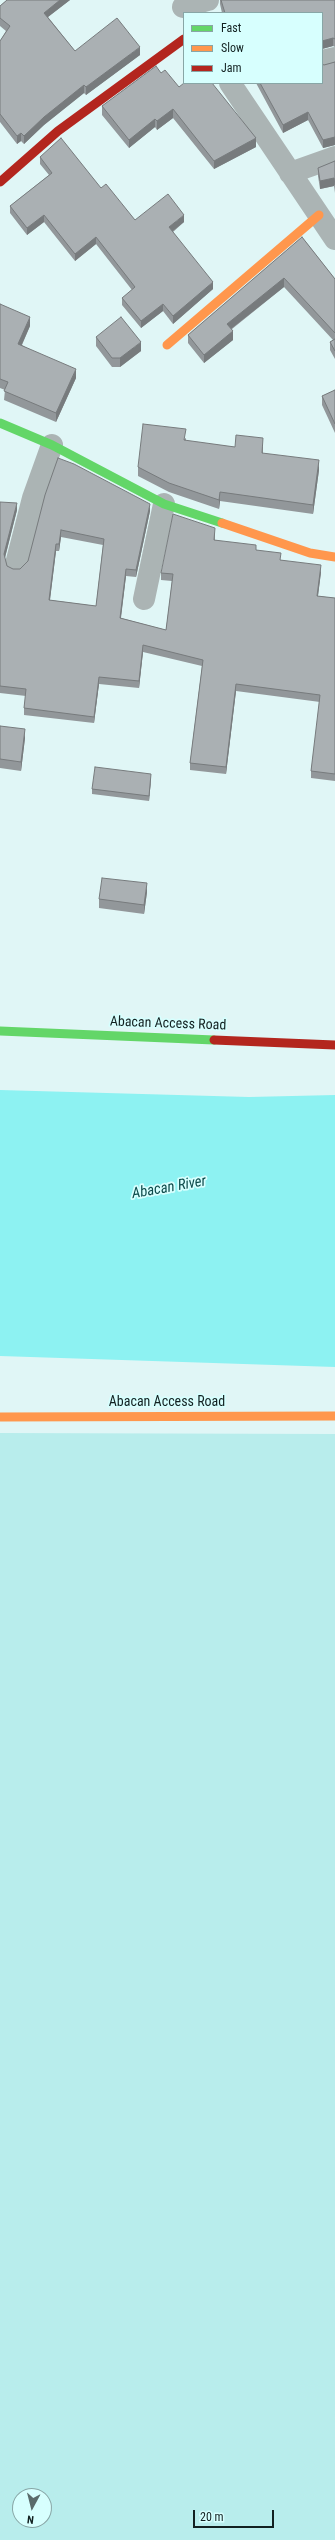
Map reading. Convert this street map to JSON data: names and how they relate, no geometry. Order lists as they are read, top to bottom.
{
  "streets": {
    "street": ["Abacan Access Road"]
  },
  "water": ["Abacan River"],
  "legend": ["Fast", "Slow", "Jam"],
  "scale_bar": "20 m",
  "north": "bottom"
}
